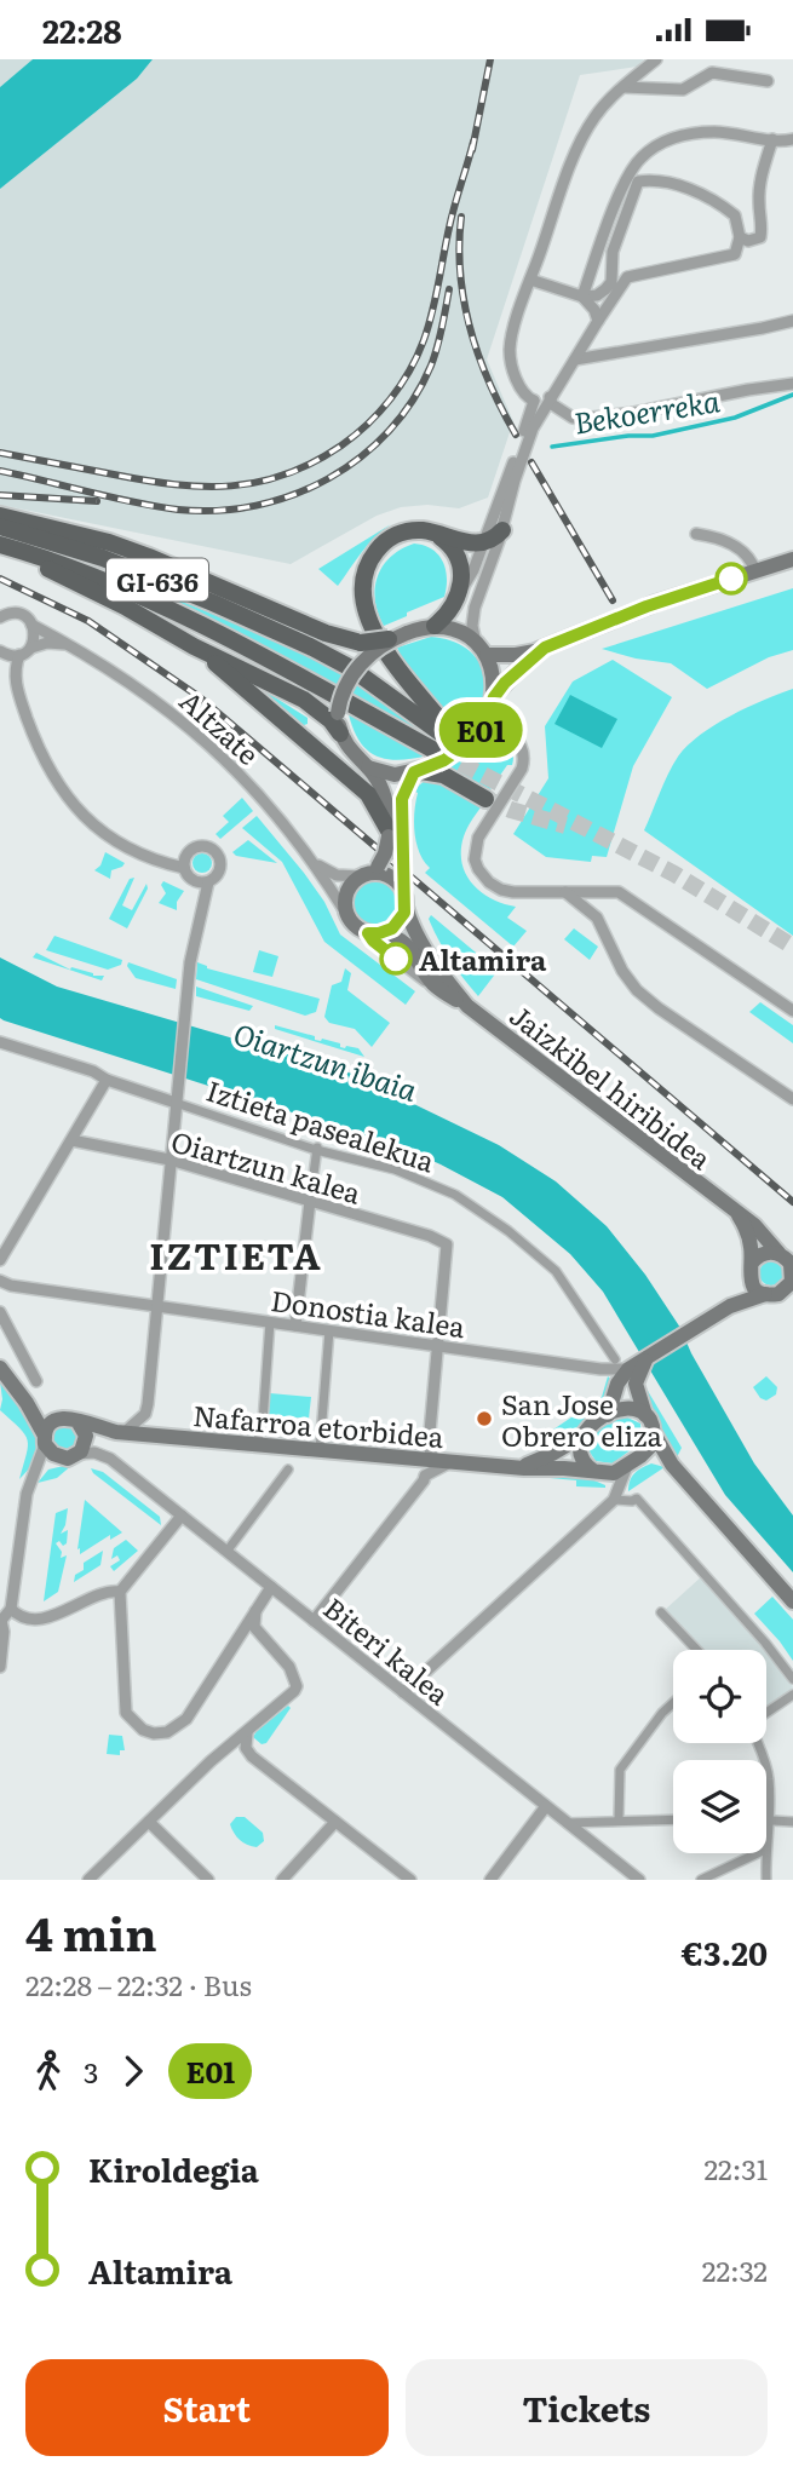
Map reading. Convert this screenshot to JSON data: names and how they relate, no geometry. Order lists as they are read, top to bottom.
{
  "streets": {
    "main road": ["GI-636", "Jaizkibel hiribidea", "Nafarroa etorbidea"],
    "street": [
      "Altzate",
      "Iztieta pasealekua",
      "Oiartzun kalea",
      "Donostia kalea",
      "Biteri kalea"
    ]
  },
  "crossings": [
    ["Altzate", "Jaizkibel hiribidea"],
    ["Oiartzun kalea", "Donostia kalea"],
    ["Nafarroa etorbidea", "Biteri kalea"]
  ],
  "districts": ["IZTIETA"],
  "water": ["Bekoerreka", "Oiartzun ibaia"],
  "places": ["Altamira", "San Jose Obrero eliza"],
  "lines": ["bus line E01"],
  "page": {
    "status": "22:28",
    "on_map": "E01",
    "heading": ["4 min", "22:28 – 22:32 · Bus", "€3.20"],
    "legs": ["3", "E01"],
    "list": [
      {
        "name": "Kiroldegia",
        "value": "22:31"
      },
      {
        "name": "Altamira",
        "value": "22:32"
      }
    ],
    "buttons": ["Start", "Tickets"]
  }
}
